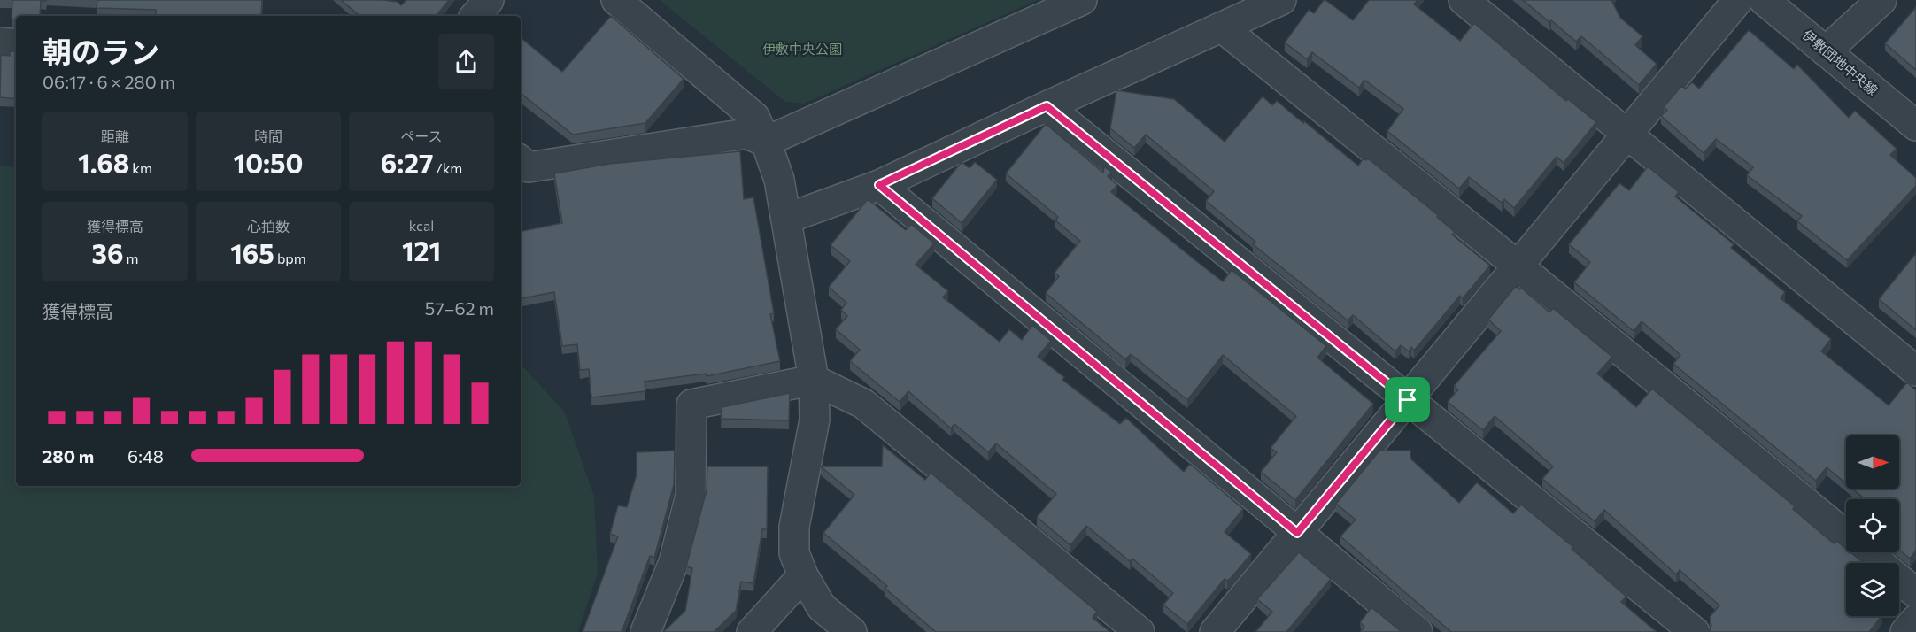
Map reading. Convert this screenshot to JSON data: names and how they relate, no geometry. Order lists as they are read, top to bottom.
{
  "streets": {
    "street": ["伊敷団地中央線"]
  },
  "parks": ["伊敷中央公園"],
  "north": "right",
  "page": {
    "heading": ["朝のラン", "06:17 · 6 × 280 m"],
    "stats": [
      ["距離", "1.68 km"],
      ["時間", "10:50"],
      ["ペース", "6:27 /km"],
      ["獲得標高", "36 m"],
      ["心拍数", "165 bpm"],
      ["kcal", "121"]
    ],
    "chart": ["獲得標高", "57–62 m"],
    "list": [
      {
        "name": "280 m",
        "note": "6:48"
      }
    ]
  }
}
